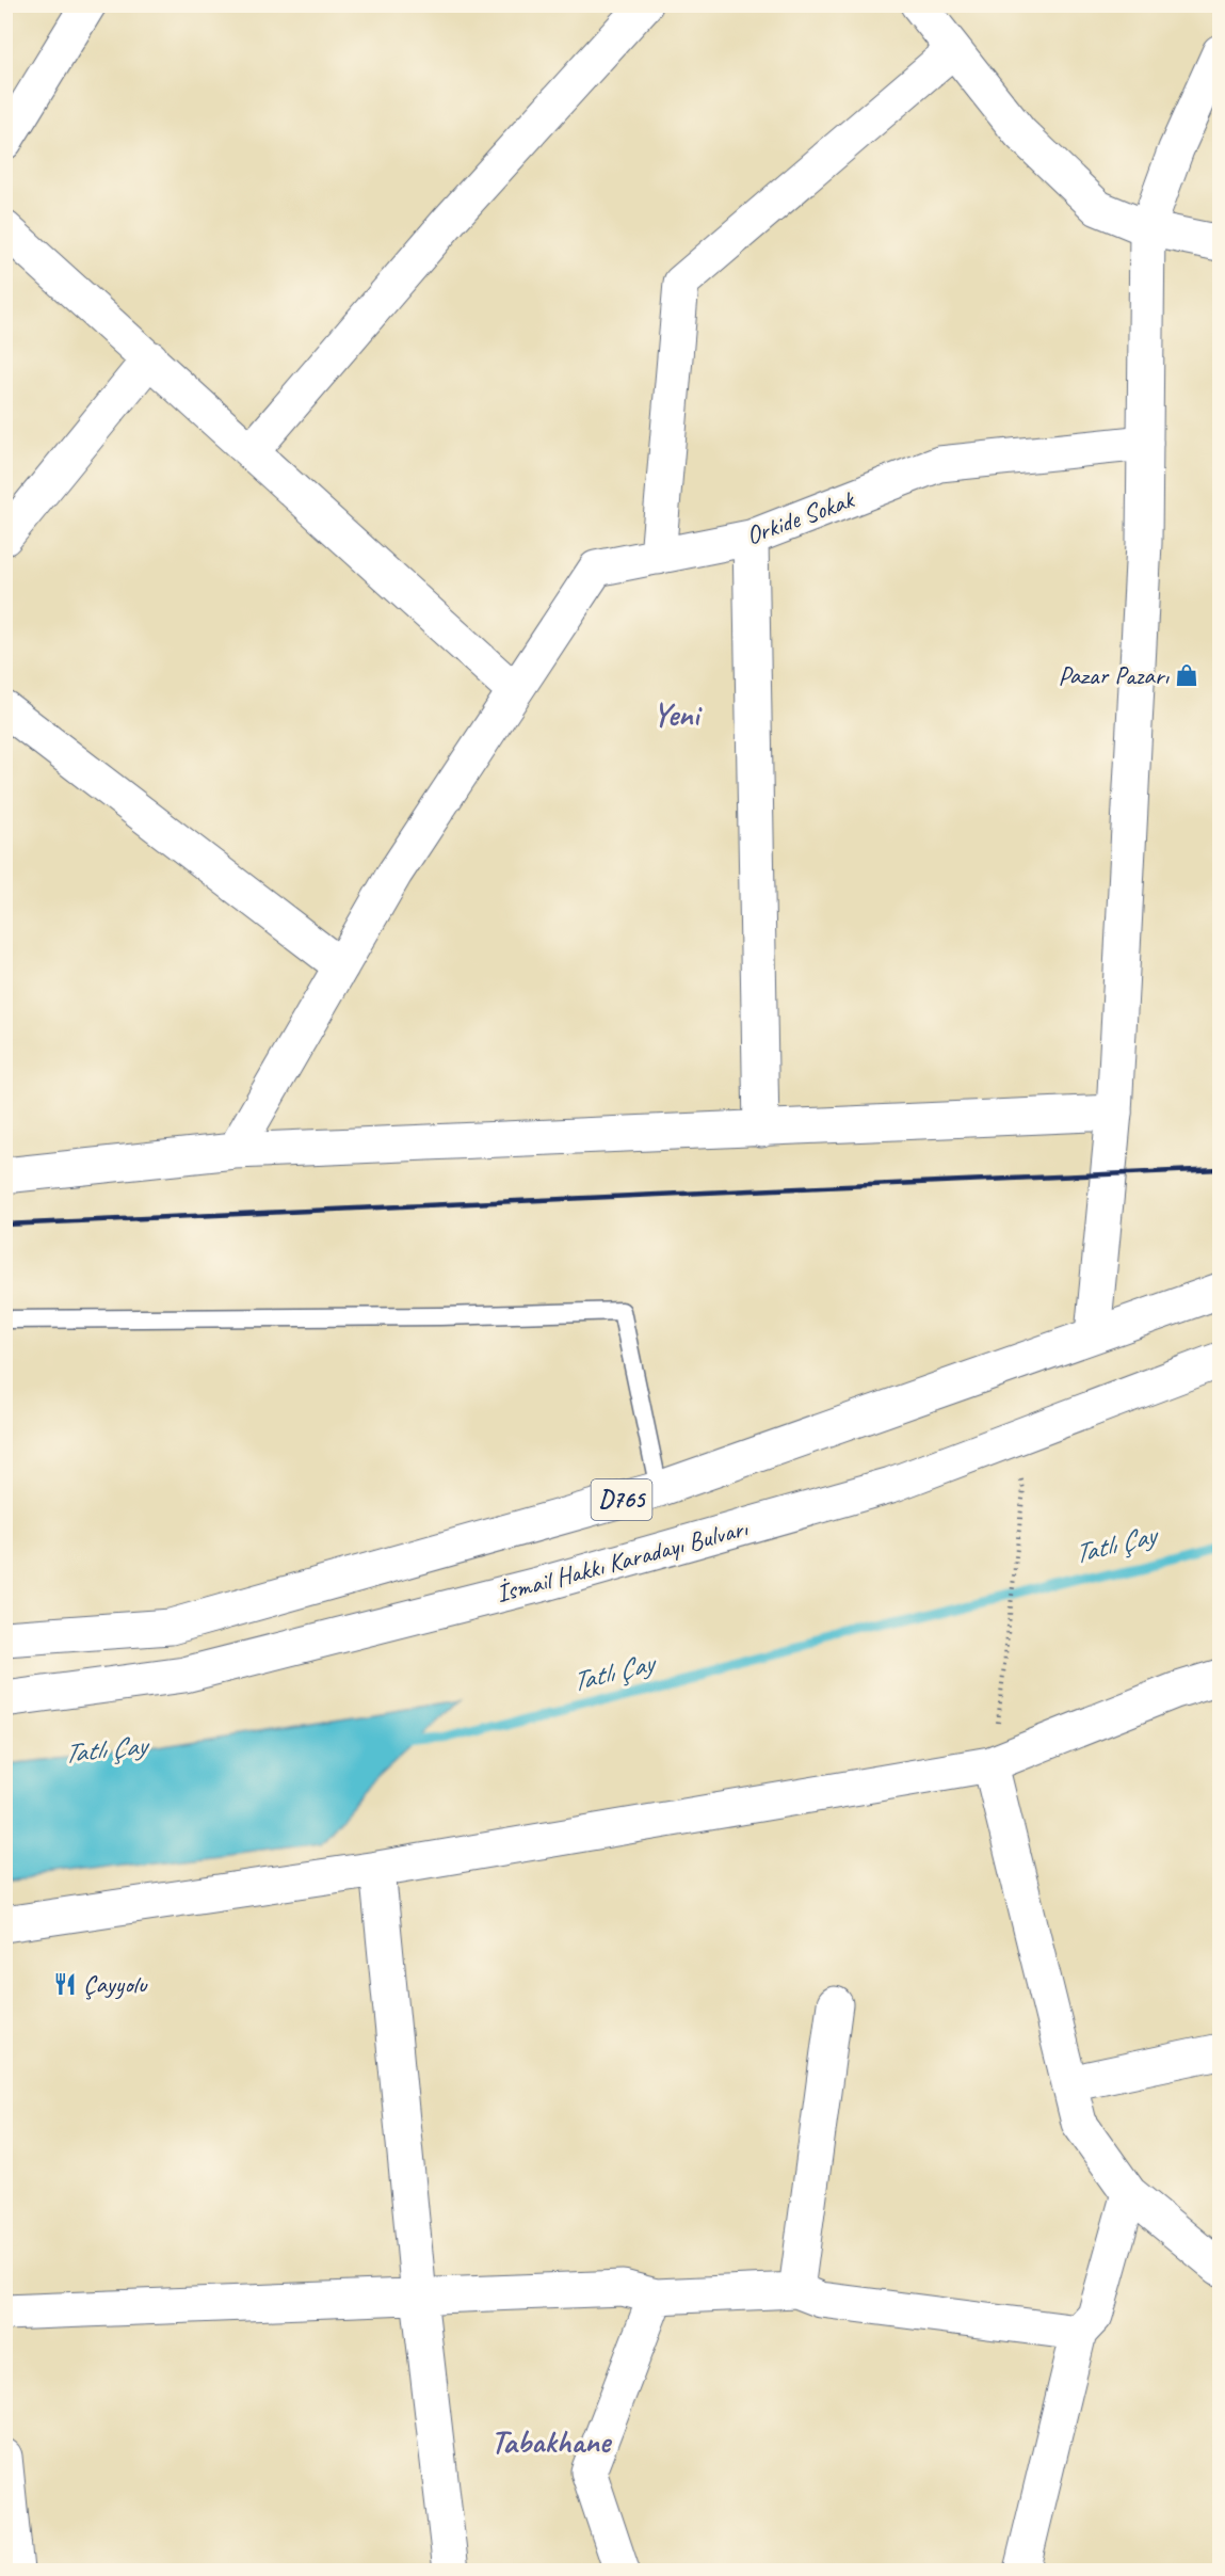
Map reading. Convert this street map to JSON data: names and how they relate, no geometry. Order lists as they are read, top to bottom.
{
  "streets": {
    "main road": ["Orkide Sokak", "D765", "İsmail Hakkı Karadayı Bulvarı"]
  },
  "districts": ["Yeni", "Tabakhane"],
  "water": ["Tatlı Çay"],
  "places": {
    "shop": ["Pazar Pazarı"],
    "restaurant": ["Çayyolu"]
  }
}
